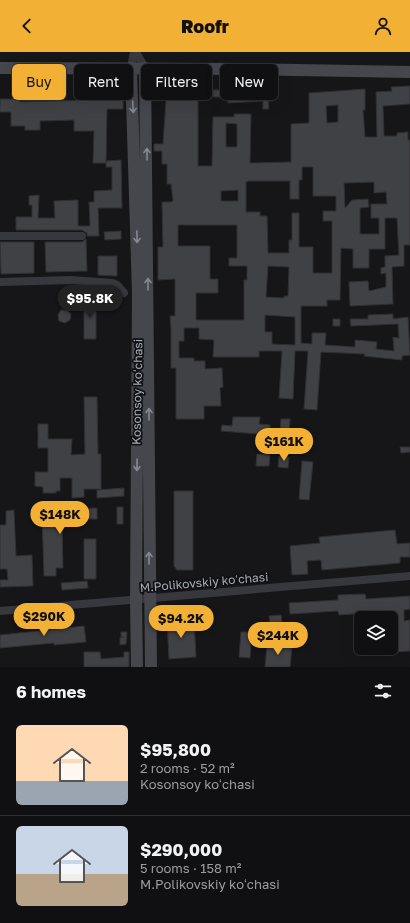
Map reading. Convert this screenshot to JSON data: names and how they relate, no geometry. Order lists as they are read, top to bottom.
{
  "streets": {
    "street": ["Kosonsoy koʻchasi", "M.Polikovskiy koʻchasi"]
  },
  "crossings": [
    ["Kosonsoy koʻchasi", "M.Polikovskiy koʻchasi"]
  ],
  "page": {
    "header": "Roofr",
    "chip": [
      "Buy",
      "Rent",
      "Filters",
      "New"
    ],
    "price": [
      "$95.8K",
      "$161K",
      "$148K",
      "$290K",
      "$94.2K",
      "$244K"
    ],
    "heading": "6 homes",
    "list": [
      {
        "name": "$95,800",
        "note": "2 rooms · 52 m² · Kosonsoy koʻchasi"
      },
      {
        "name": "$290,000",
        "note": "5 rooms · 158 m² · M.Polikovskiy koʻchasi"
      }
    ]
  }
}
